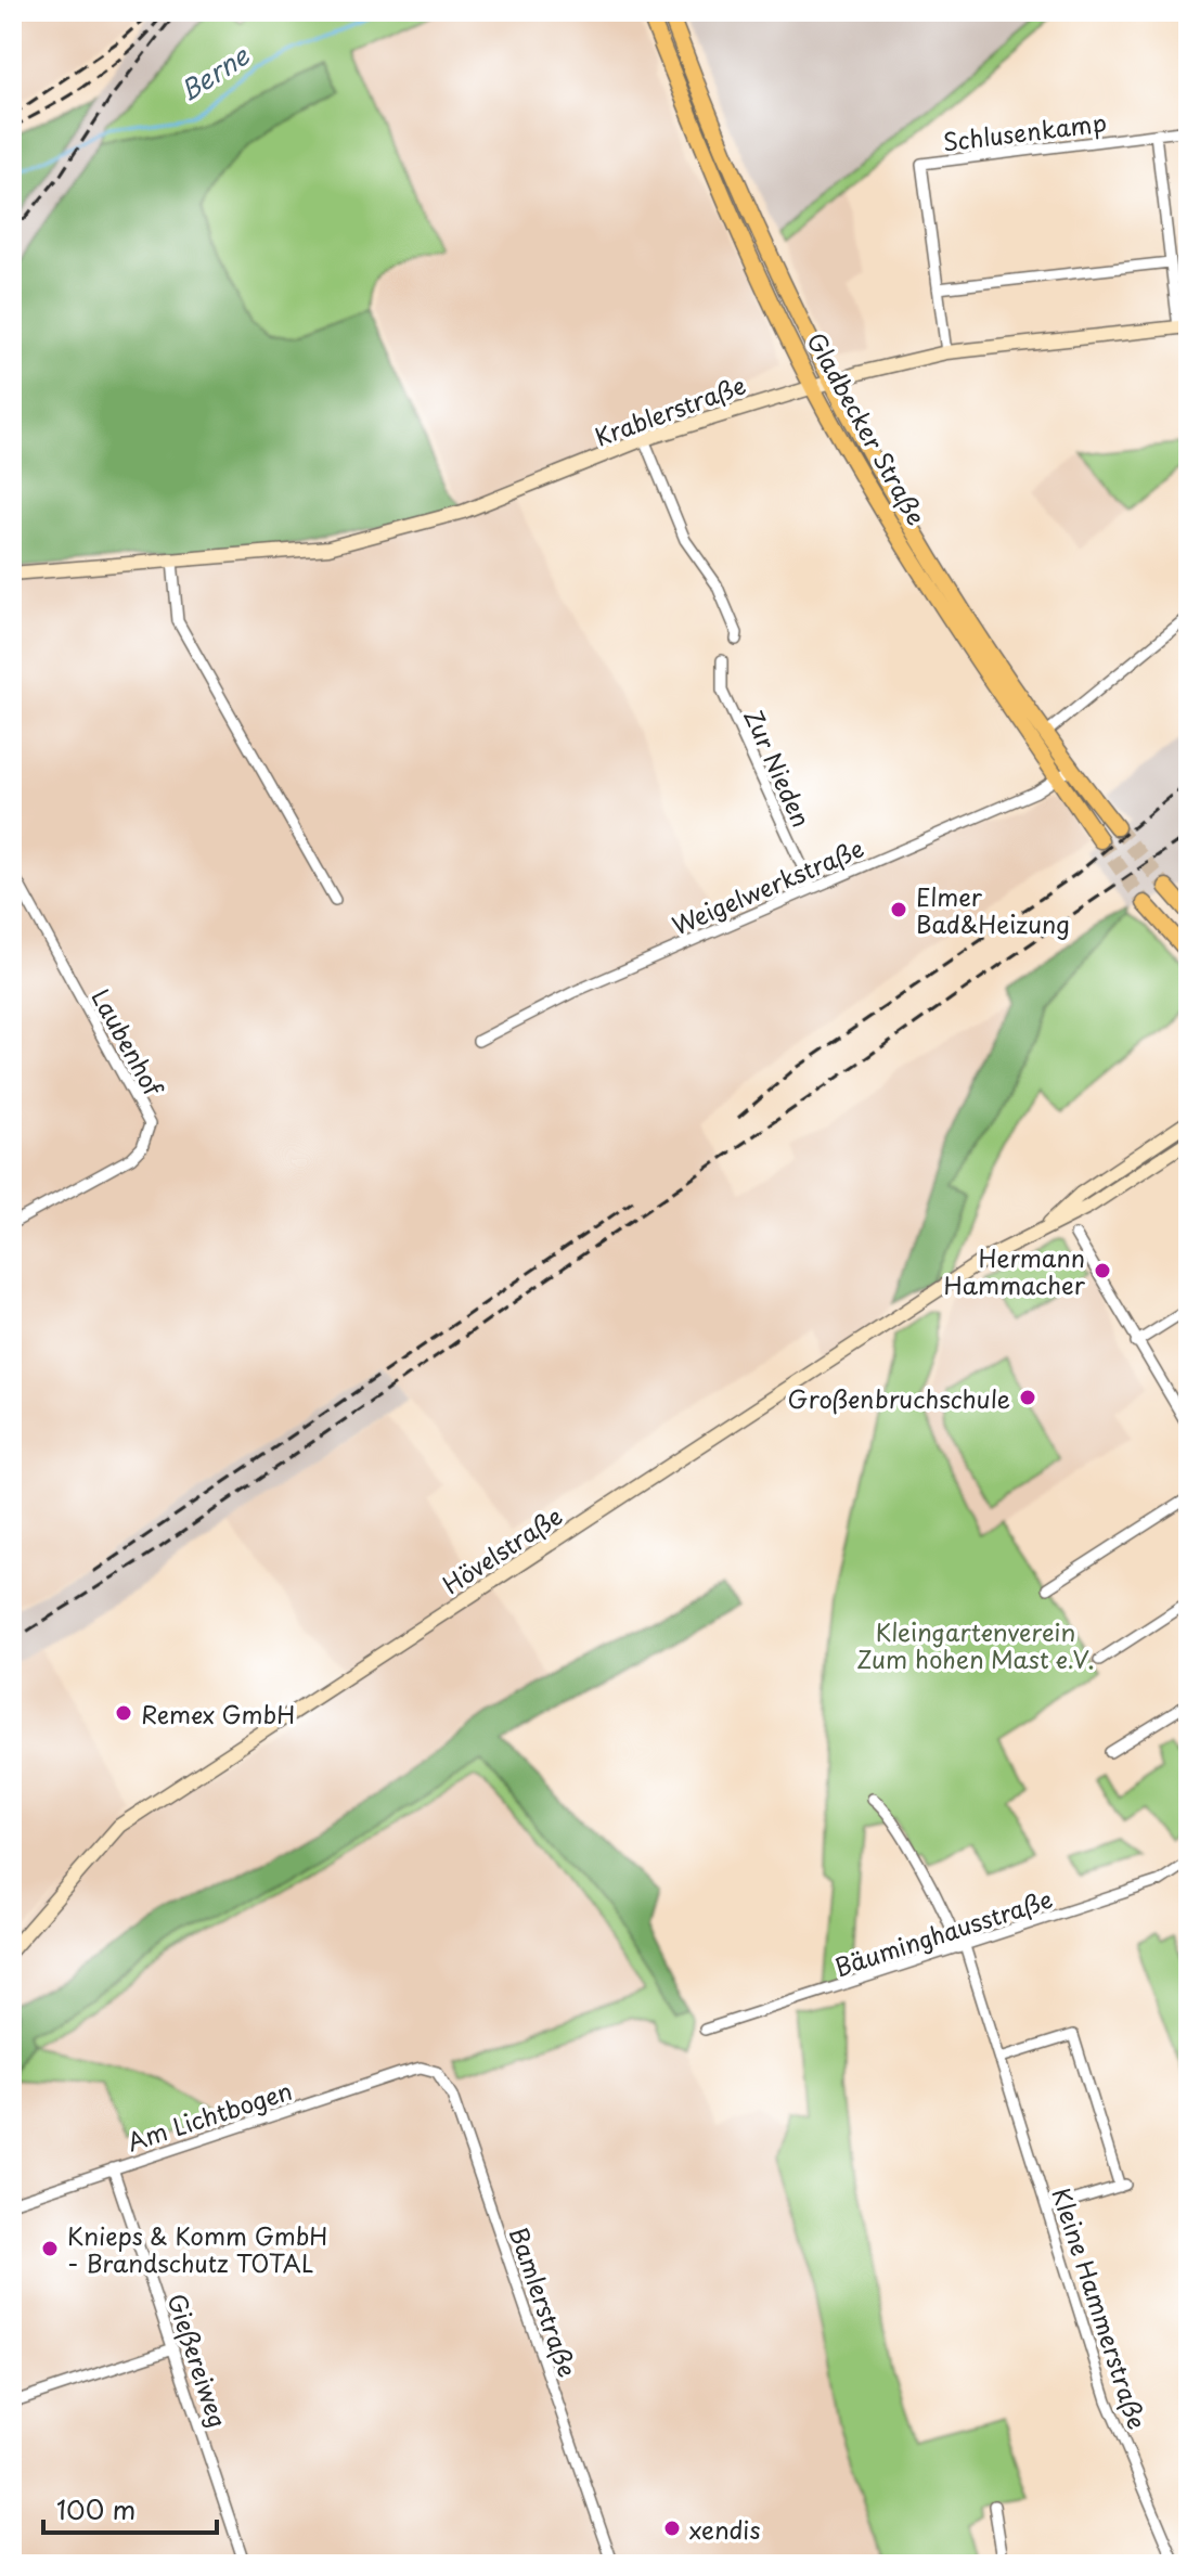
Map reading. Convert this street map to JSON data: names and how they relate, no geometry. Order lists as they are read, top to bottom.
{
  "streets": {
    "main road": ["Krablerstraße", "Gladbecker Straße", "Hövelstraße"],
    "street": [
      "Schlusenkamp",
      "Zur Nieden",
      "Weigelwerkstraße",
      "Laubenhof",
      "Bäuminghausstraße",
      "Am Lichtbogen",
      "Bamlerstraße",
      "Kleine Hammerstraße",
      "Gießereiweg"
    ]
  },
  "crossings": [
    ["Schlusenkamp", "Krablerstraße"],
    ["Krablerstraße", "Gladbecker Straße"],
    ["Gladbecker Straße", "Weigelwerkstraße"],
    ["Zur Nieden", "Weigelwerkstraße"],
    ["Bäuminghausstraße", "Kleine Hammerstraße"],
    ["Am Lichtbogen", "Bamlerstraße"],
    ["Am Lichtbogen", "Gießereiweg"]
  ],
  "water": ["Berne"],
  "parks": ["Kleingartenverein Zum hohen Mast e.V."],
  "places": [
    "Elmer Bad&Heizung",
    "Hermann Hammacher",
    "Großenbruchschule",
    "Remex GmbH",
    "Knieps & Komm GmbH - Brandschutz TOTAL",
    "xendis"
  ],
  "scale_bar": "100 m"
}
